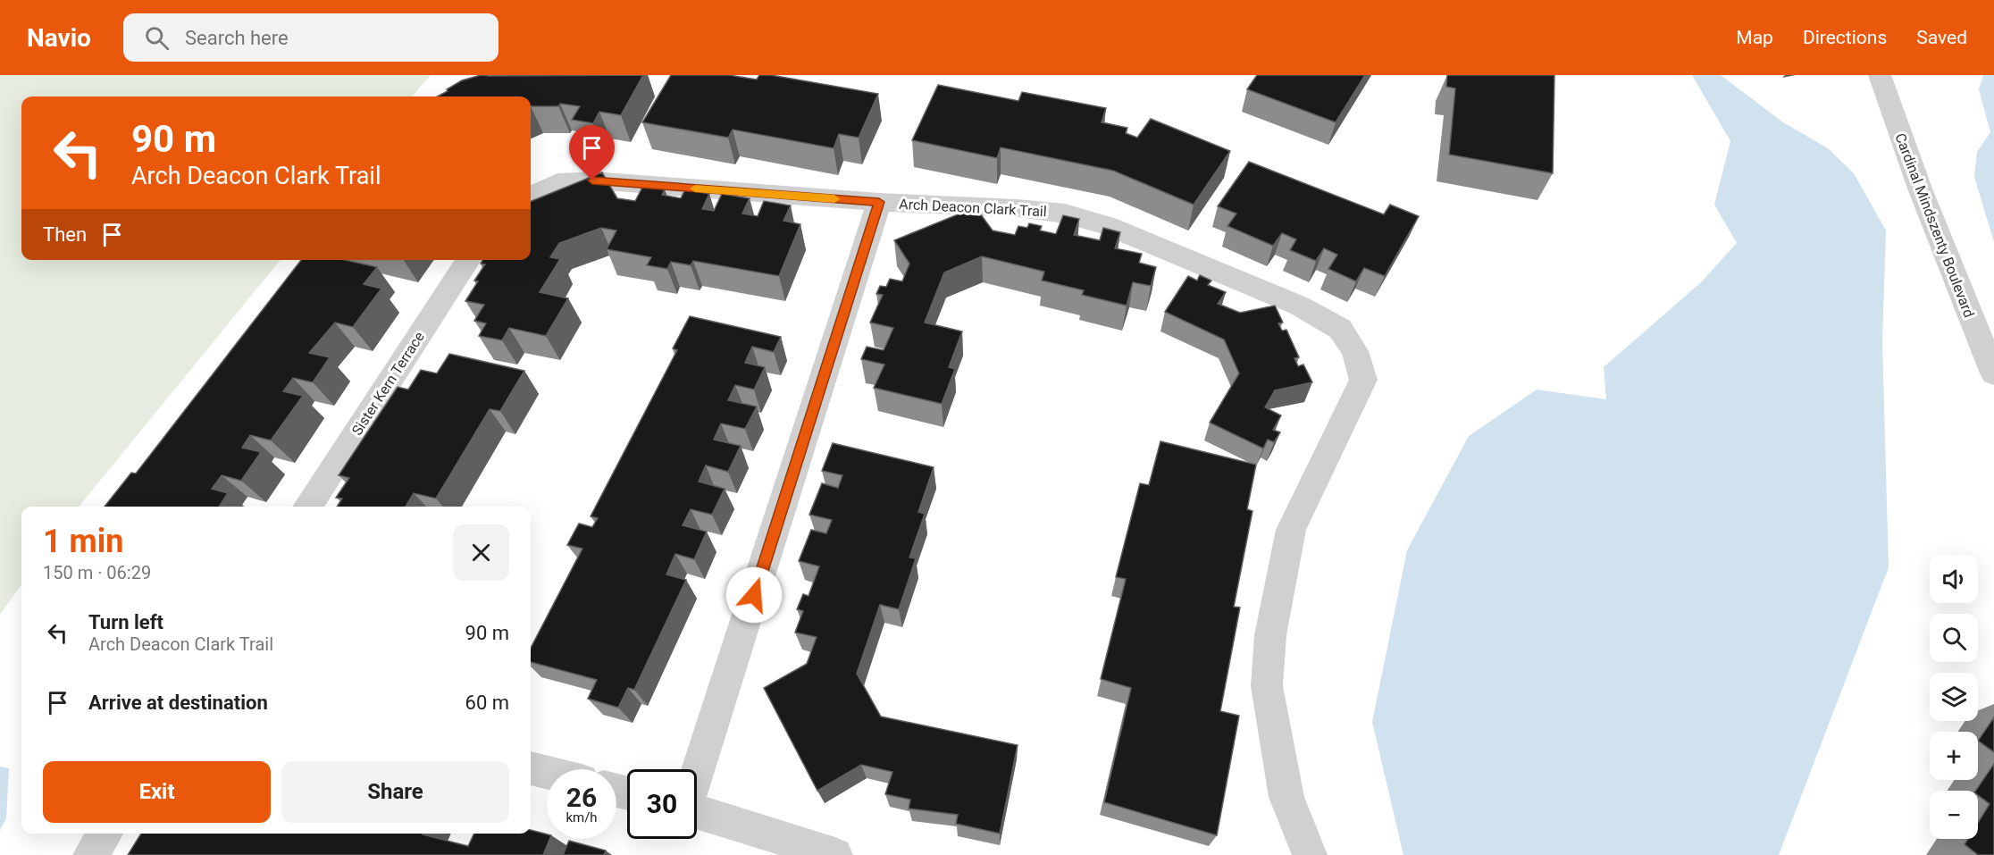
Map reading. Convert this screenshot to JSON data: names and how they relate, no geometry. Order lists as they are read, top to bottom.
{
  "streets": {
    "street": ["Arch Deacon Clark Trail", "Cardinal Mindszenty Boulevard", "Sister Kern Terrace"]
  },
  "page": {
    "header": "Navio",
    "search": "Search here",
    "nav": ["Map", "Directions", "Saved"],
    "turn": ["90 m", "Arch Deacon Clark Trail"],
    "then": "Then",
    "heading": ["1 min", "150 m · 06:29"],
    "map_buttons": ["+", "−"],
    "list": [
      {
        "name": "Turn left",
        "note": "Arch Deacon Clark Trail",
        "value": "90 m"
      },
      {
        "name": "Arrive at destination",
        "value": "60 m"
      }
    ],
    "buttons": ["Exit", "Share"],
    "speed": "26 km/h",
    "limit": "30"
  }
}
